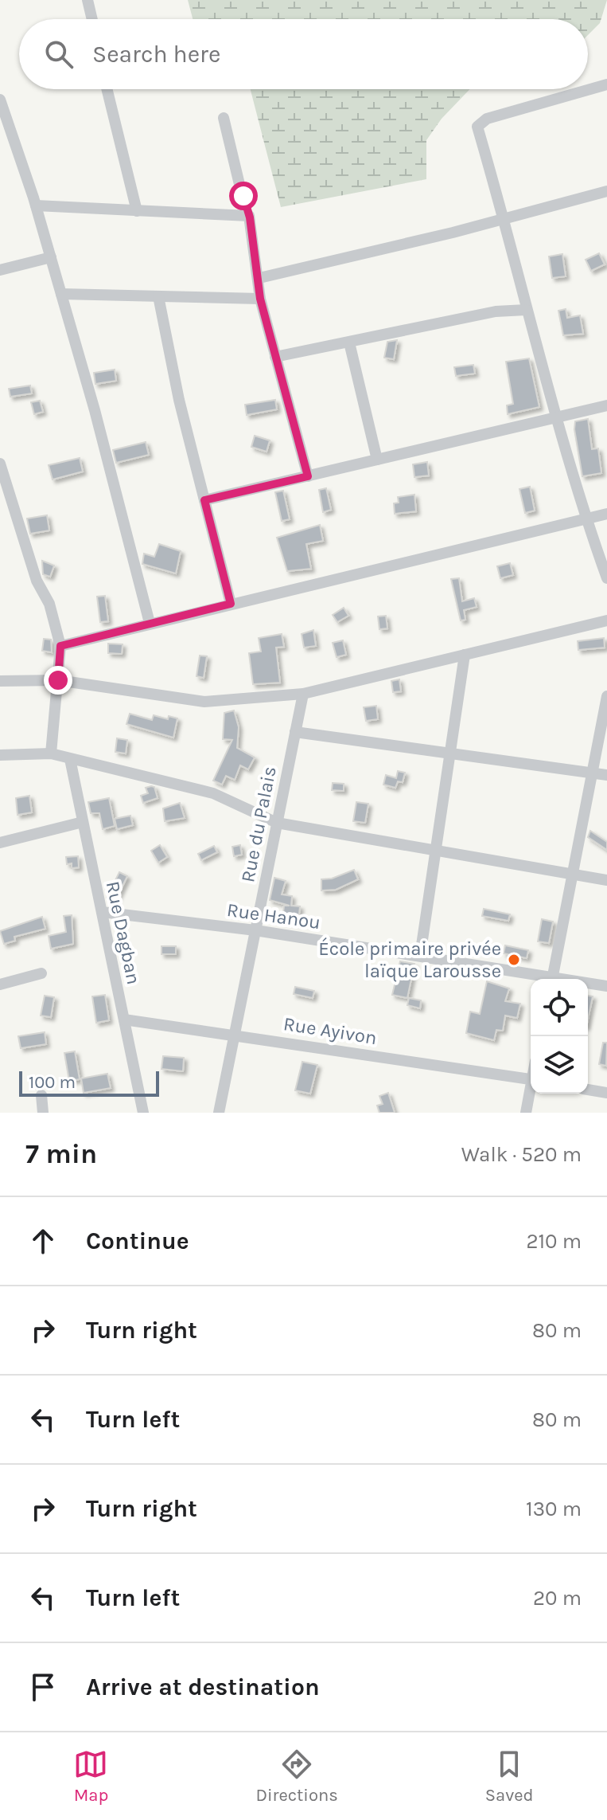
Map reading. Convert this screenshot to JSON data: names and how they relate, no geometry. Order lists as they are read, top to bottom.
{
  "streets": {
    "street": [
      "Rue du Palais",
      "Rue Hanou",
      "Rue Dagban",
      "Rue Ayivon"
    ]
  },
  "crossings": [
    ["Rue du Palais", "Rue Hanou"],
    ["Rue du Palais", "Rue Ayivon"],
    ["Rue Hanou", "Rue Dagban"],
    ["Rue Dagban", "Rue Ayivon"]
  ],
  "places": ["École primaire privée laïque Larousse"],
  "scale_bar": "100 m",
  "page": {
    "search": "Search here",
    "scale": "100 m",
    "heading": ["7 min", "Walk · 520 m"],
    "list": [
      ["Continue", "210 m"],
      ["Turn right", "80 m"],
      ["Turn left", "80 m"],
      ["Turn right", "130 m"],
      ["Turn left", "20 m"],
      "Arrive at destination"
    ],
    "nav": ["Map", "Directions", "Saved"]
  }
}
